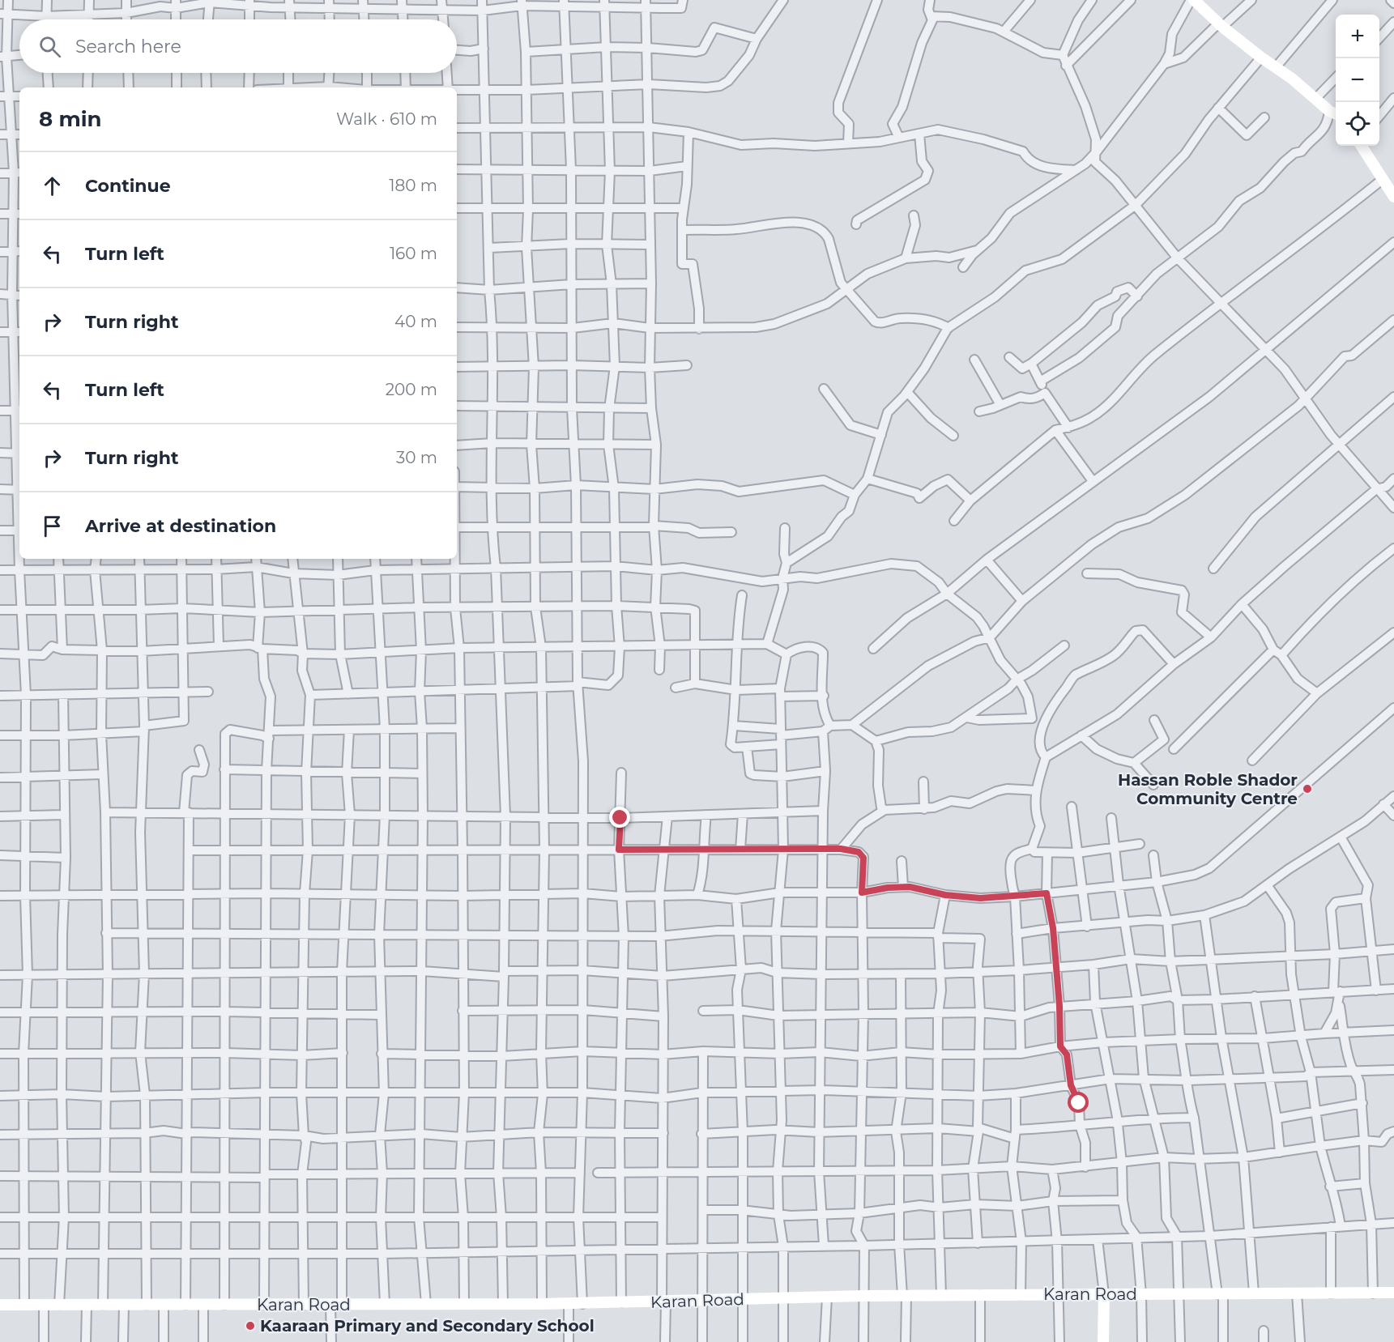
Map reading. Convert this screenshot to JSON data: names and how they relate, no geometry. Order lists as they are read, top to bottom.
{
  "streets": {
    "street": ["Karan Road"]
  },
  "places": ["Hassan Roble Shador Community Centre", "Kaaraan Primary and Secondary School"],
  "page": {
    "map_buttons": ["+", "−"],
    "search": "Search here",
    "heading": ["8 min", "Walk · 610 m"],
    "list": [
      ["Continue", "180 m"],
      ["Turn left", "160 m"],
      ["Turn right", "40 m"],
      ["Turn left", "200 m"],
      ["Turn right", "30 m"],
      "Arrive at destination"
    ]
  }
}
